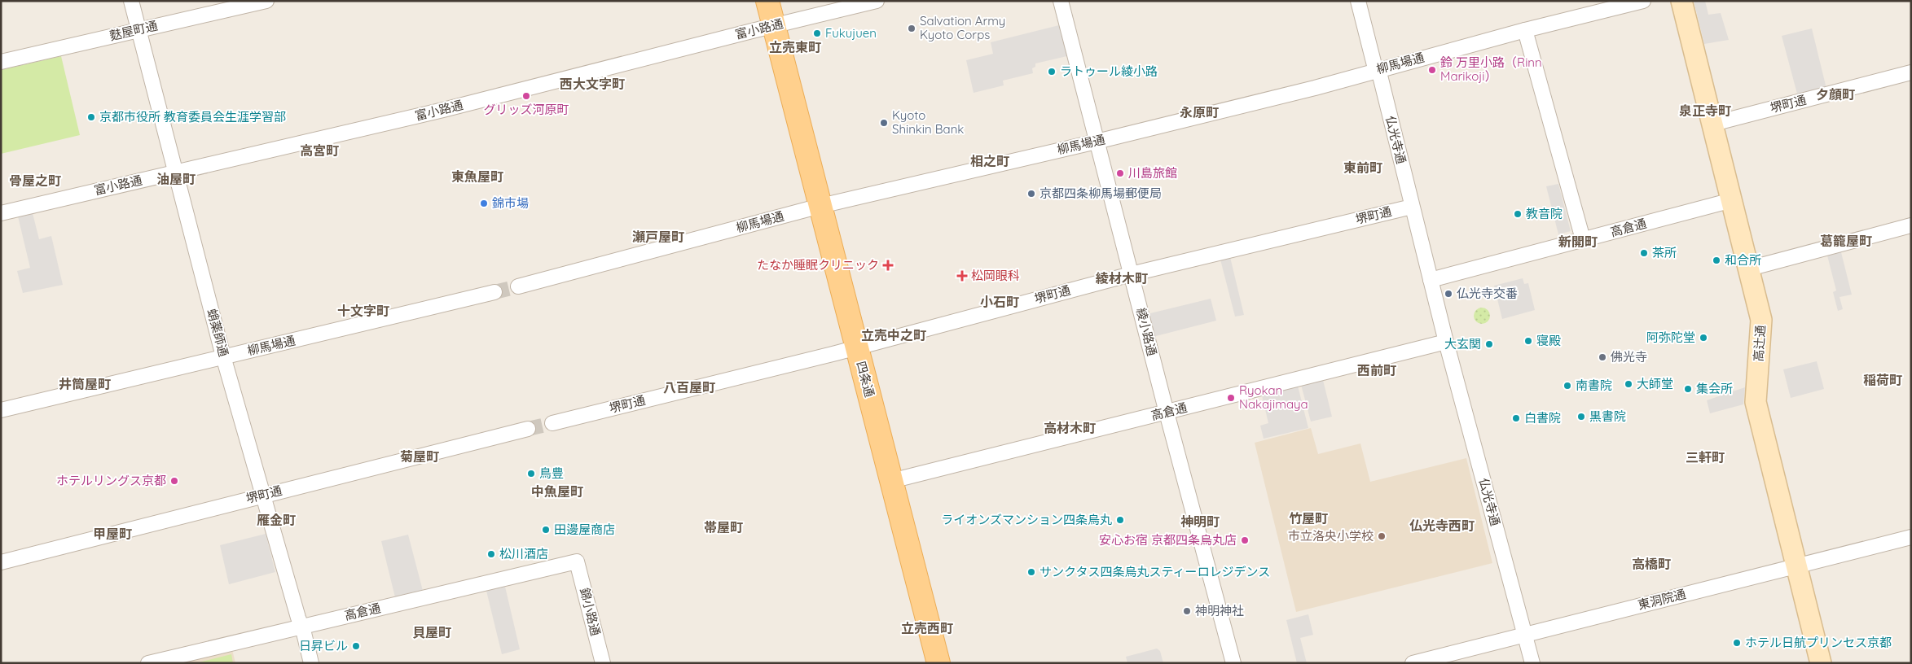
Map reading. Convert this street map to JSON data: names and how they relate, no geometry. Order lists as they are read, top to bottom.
{
  "streets": {
    "main road": ["四条通"],
    "street": [
      "富小路通",
      "麩屋町通",
      "柳馬場通",
      "堺町通",
      "仏光寺通",
      "高倉通",
      "綾小路通",
      "蛸薬師通",
      "高辻通",
      "東洞院通",
      "錦小路通"
    ]
  },
  "crossings": [
    ["富小路通", "蛸薬師通"],
    ["富小路通", "四条通"],
    ["麩屋町通", "蛸薬師通"],
    ["柳馬場通", "仏光寺通"],
    ["柳馬場通", "綾小路通"],
    ["柳馬場通", "蛸薬師通"],
    ["柳馬場通", "四条通"],
    ["堺町通", "仏光寺通"],
    ["堺町通", "綾小路通"],
    ["堺町通", "蛸薬師通"],
    ["堺町通", "高辻通"],
    ["堺町通", "四条通"],
    ["仏光寺通", "高倉通"],
    ["仏光寺通", "東洞院通"],
    ["高倉通", "綾小路通"],
    ["高倉通", "蛸薬師通"],
    ["高倉通", "高辻通"],
    ["高倉通", "四条通"],
    ["高倉通", "錦小路通"],
    ["高辻通", "東洞院通"]
  ],
  "districts": [
    "立売東町",
    "西大文字町",
    "夕顔町",
    "泉正寺町",
    "永原町",
    "高宮町",
    "相之町",
    "東前町",
    "東魚屋町",
    "油屋町",
    "骨屋之町",
    "瀬戸屋町",
    "葛籠屋町",
    "新開町",
    "綾材木町",
    "小石町",
    "十文字町",
    "立売中之町",
    "西前町",
    "稲荷町",
    "井筒屋町",
    "八百屋町",
    "高材木町",
    "菊屋町",
    "三軒町",
    "中魚屋町",
    "竹屋町",
    "雁金町",
    "神明町",
    "仏光寺西町",
    "帯屋町",
    "甲屋町",
    "高橋町",
    "立売西町",
    "貝屋町"
  ],
  "places": {
    "other": [
      "Salvation Army Kyoto Corps",
      "Fukujuen",
      "鈴 万里小路（Rinn Marikoji）",
      "ラトゥール綾小路",
      "グリッズ河原町",
      "京都市役所 教育委員会生涯学習部",
      "Kyoto Shinkin Bank",
      "川島旅館",
      "京都四条柳馬場郵便局",
      "錦市場",
      "教音院",
      "茶所",
      "和合所",
      "仏光寺交番",
      "阿弥陀堂",
      "寝殿",
      "大玄関",
      "佛光寺",
      "大師堂",
      "南書院",
      "集会所",
      "Ryokan Nakajimaya",
      "黒書院",
      "白書院",
      "鳥豊",
      "ホテルリングス京都",
      "ライオンズマンション四条烏丸",
      "田邊屋商店",
      "市立洛央小学校",
      "安心お宿 京都四条烏丸店",
      "松川酒店",
      "サンクタス四条烏丸スティーロレジデンス",
      "神明神社",
      "ホテル日航プリンセス京都",
      "日昇ビル"
    ],
    "health": ["たなか睡眠クリニック", "松岡眼科"]
  }
}
